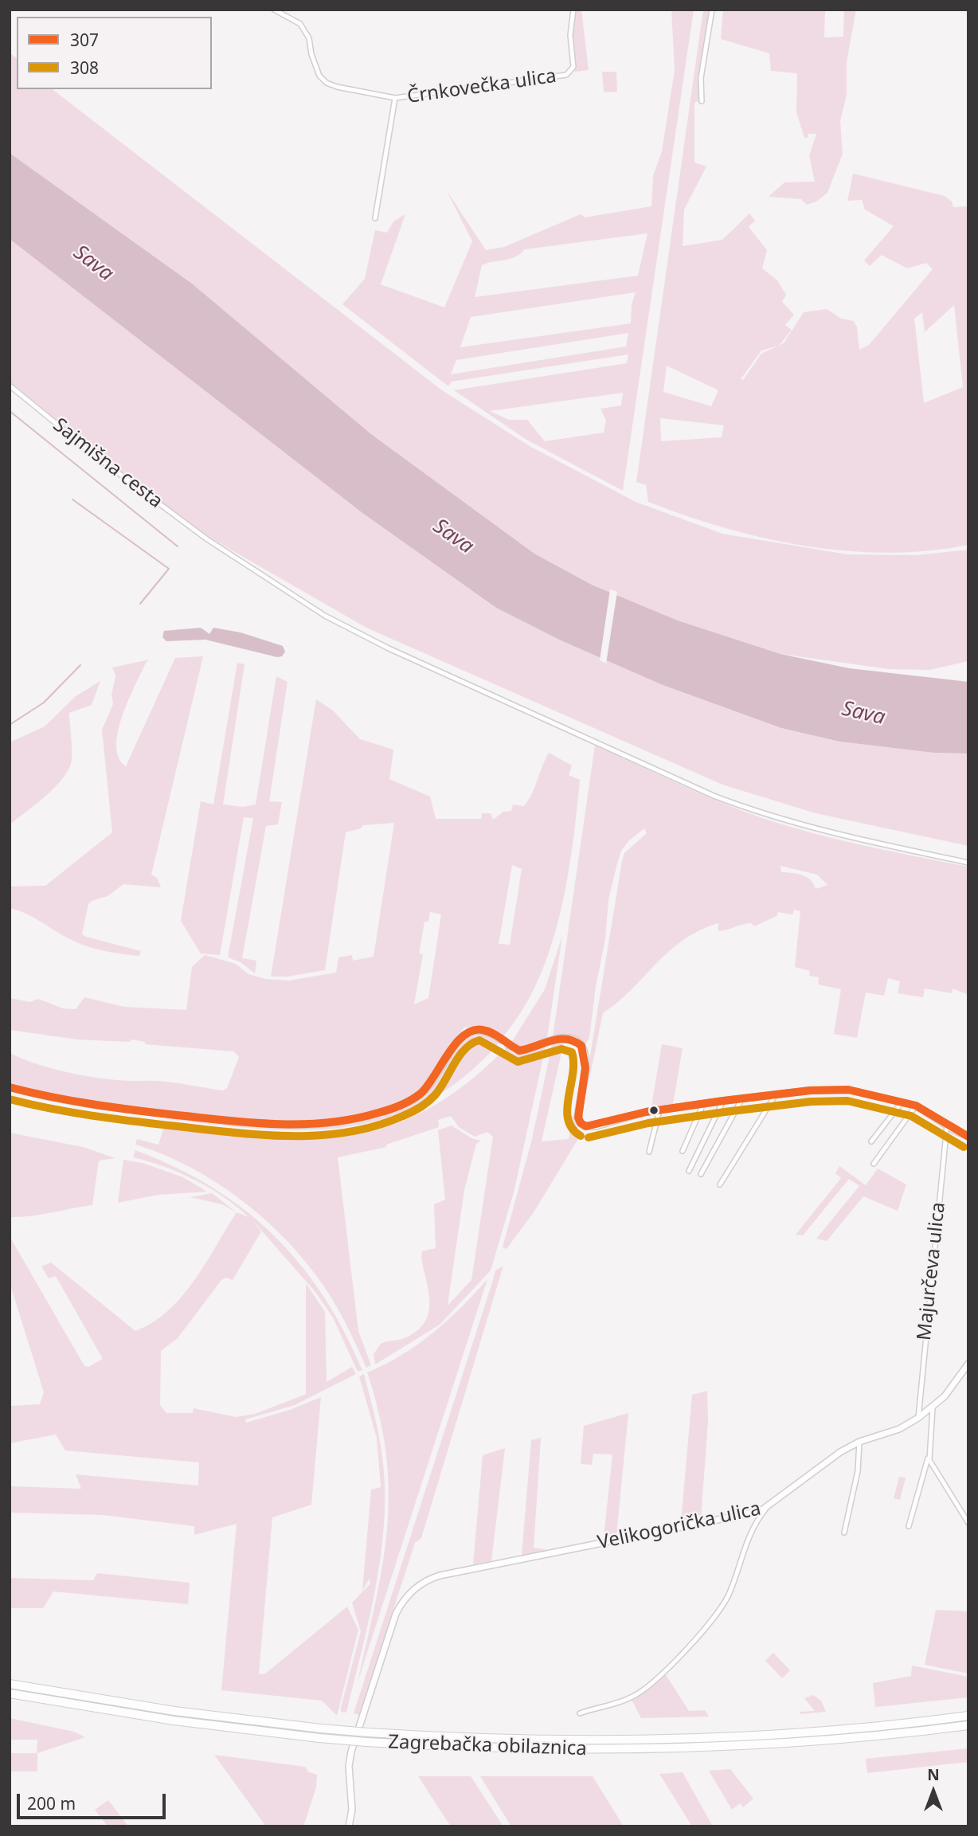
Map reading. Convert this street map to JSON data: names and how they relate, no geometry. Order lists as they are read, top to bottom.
{
  "streets": {
    "highway": ["Zagrebačka obilaznica"],
    "main road": ["Velikogorička ulica"],
    "street": ["Črnkovečka ulica", "Sajmišna cesta", "Majurčeva ulica"]
  },
  "crossings": [
    ["Majurčeva ulica", "Velikogorička ulica"]
  ],
  "water": ["Sava"],
  "lines": ["transit line 307", "transit line 308"],
  "legend": ["307", "308"],
  "scale_bar": "200 m",
  "north": "top"
}
